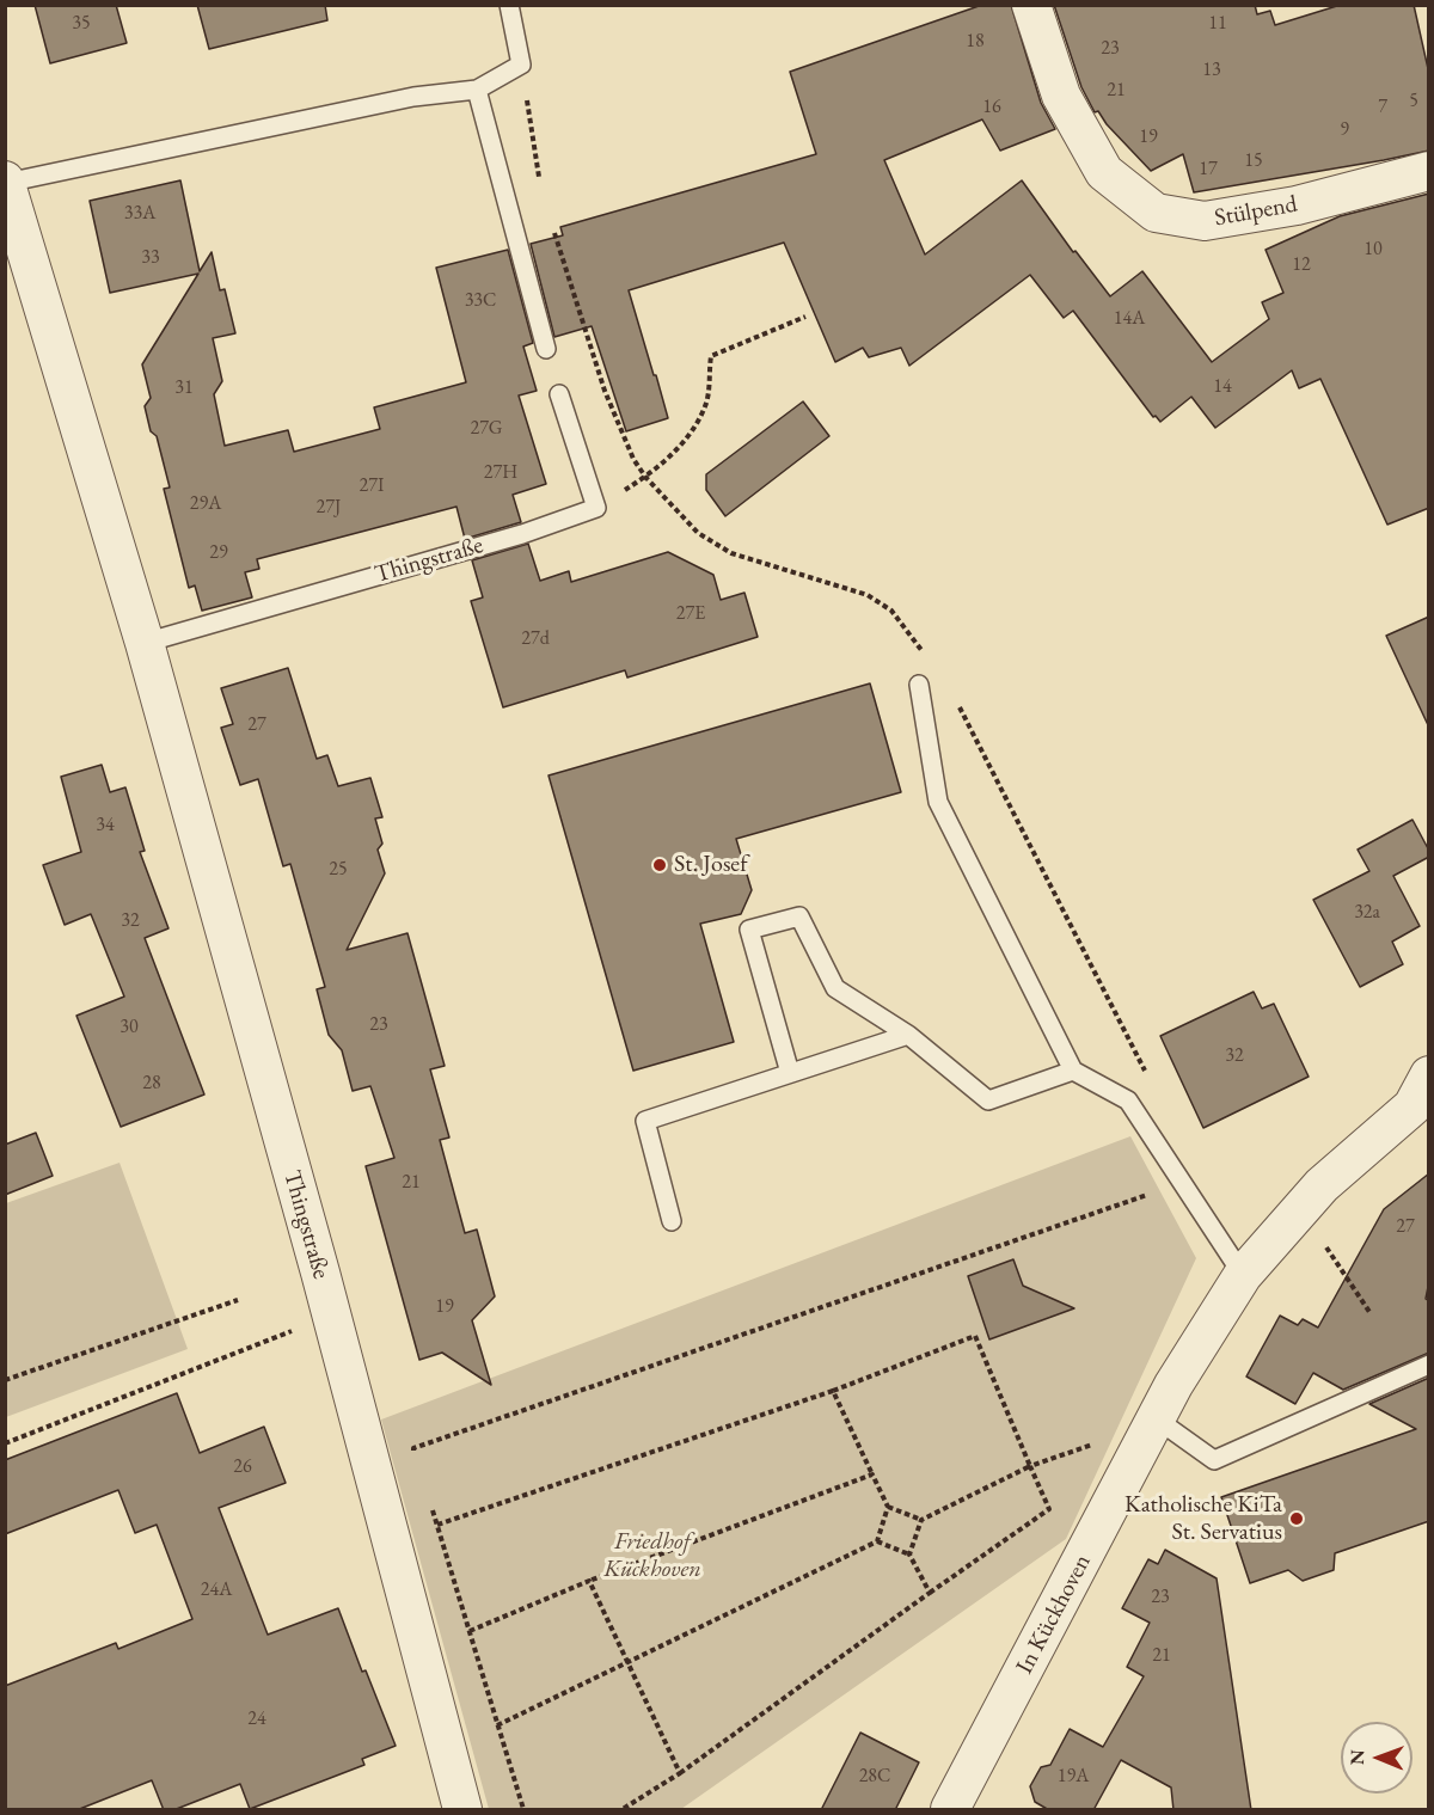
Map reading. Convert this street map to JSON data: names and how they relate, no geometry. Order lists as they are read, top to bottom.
{
  "streets": {
    "street": ["Stülpend", "Thingstraße", "In Kückhoven"]
  },
  "parks": ["Friedhof Kückhoven"],
  "places": ["St. Josef", "Katholische KiTa St. Servatius"],
  "house_numbers": [
    "35",
    "11",
    "18",
    "23",
    "13",
    "21",
    "5",
    "16",
    "7",
    "9",
    "19",
    "15",
    "17",
    "33A",
    "10",
    "33",
    "12",
    "33C",
    "14A",
    "14",
    "31",
    "27G",
    "27H",
    "27I",
    "29A",
    "27J",
    "29",
    "27E",
    "27d",
    "27",
    "34",
    "25",
    "32a",
    "32",
    "23",
    "30",
    "32",
    "28",
    "21",
    "27",
    "19",
    "26",
    "24A",
    "23",
    "21",
    "24",
    "28C",
    "19A"
  ],
  "north": "left"
}
